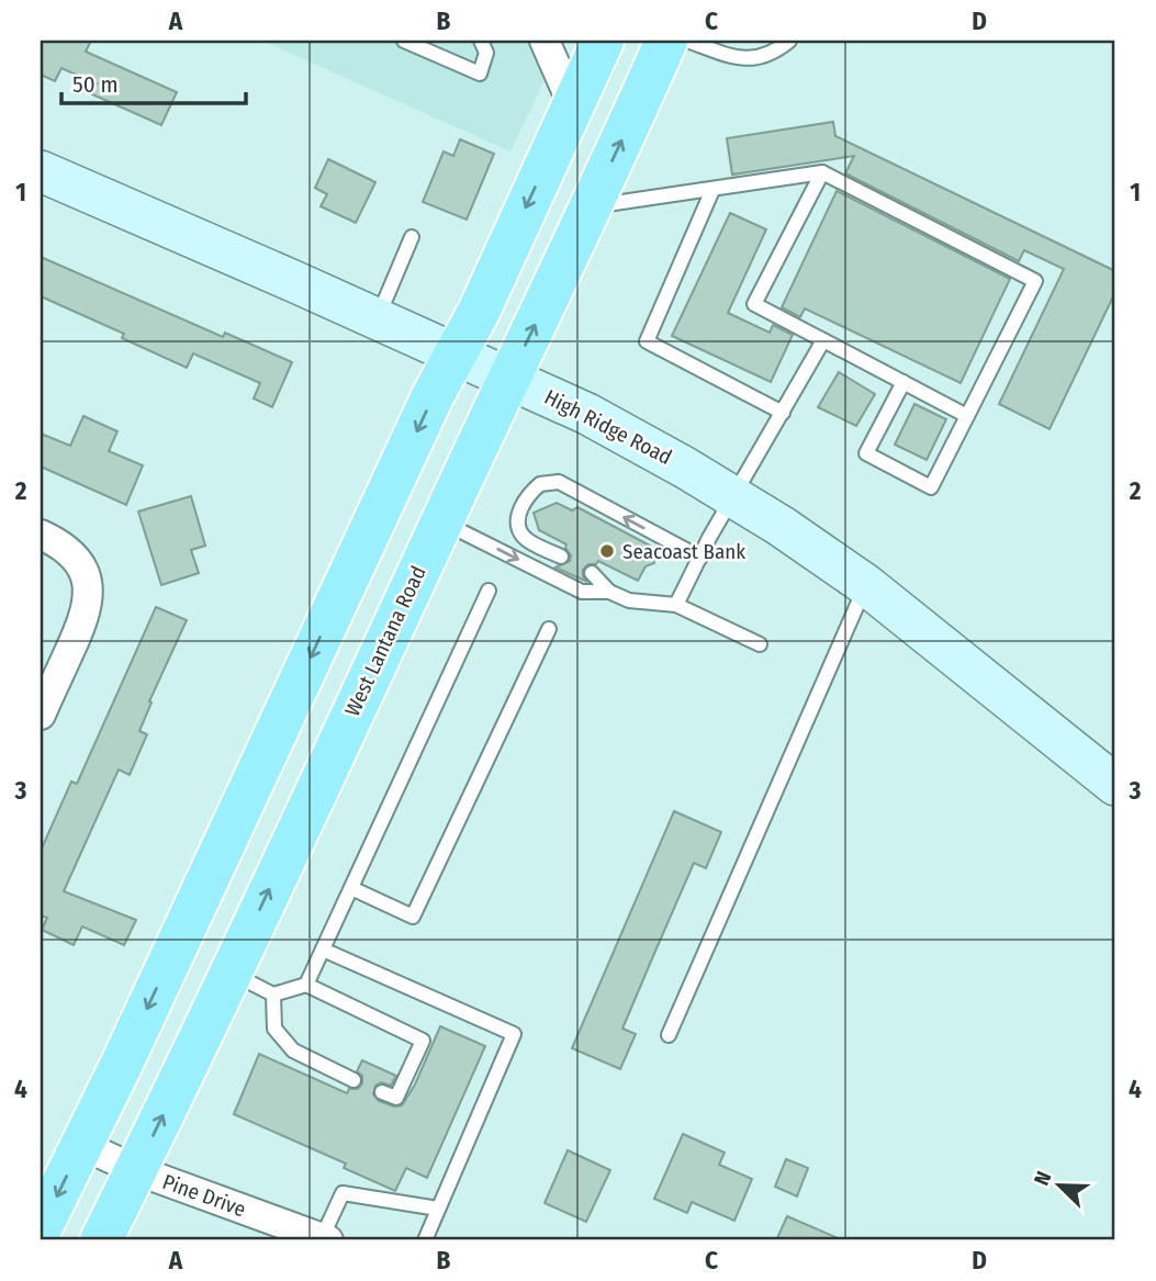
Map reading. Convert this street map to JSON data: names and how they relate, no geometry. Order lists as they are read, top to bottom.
{
  "streets": {
    "main road": ["West Lantana Road"],
    "street": ["High Ridge Road", "Pine Drive"]
  },
  "crossings": [
    ["High Ridge Road", "West Lantana Road"],
    ["West Lantana Road", "Pine Drive"]
  ],
  "places": ["Seacoast Bank"],
  "scale_bar": "50 m",
  "north": "top left",
  "grid": {
    "columns": [
      "A",
      "B",
      "C",
      "D"
    ],
    "rows": [
      "1",
      "2",
      "3",
      "4"
    ]
  }
}
